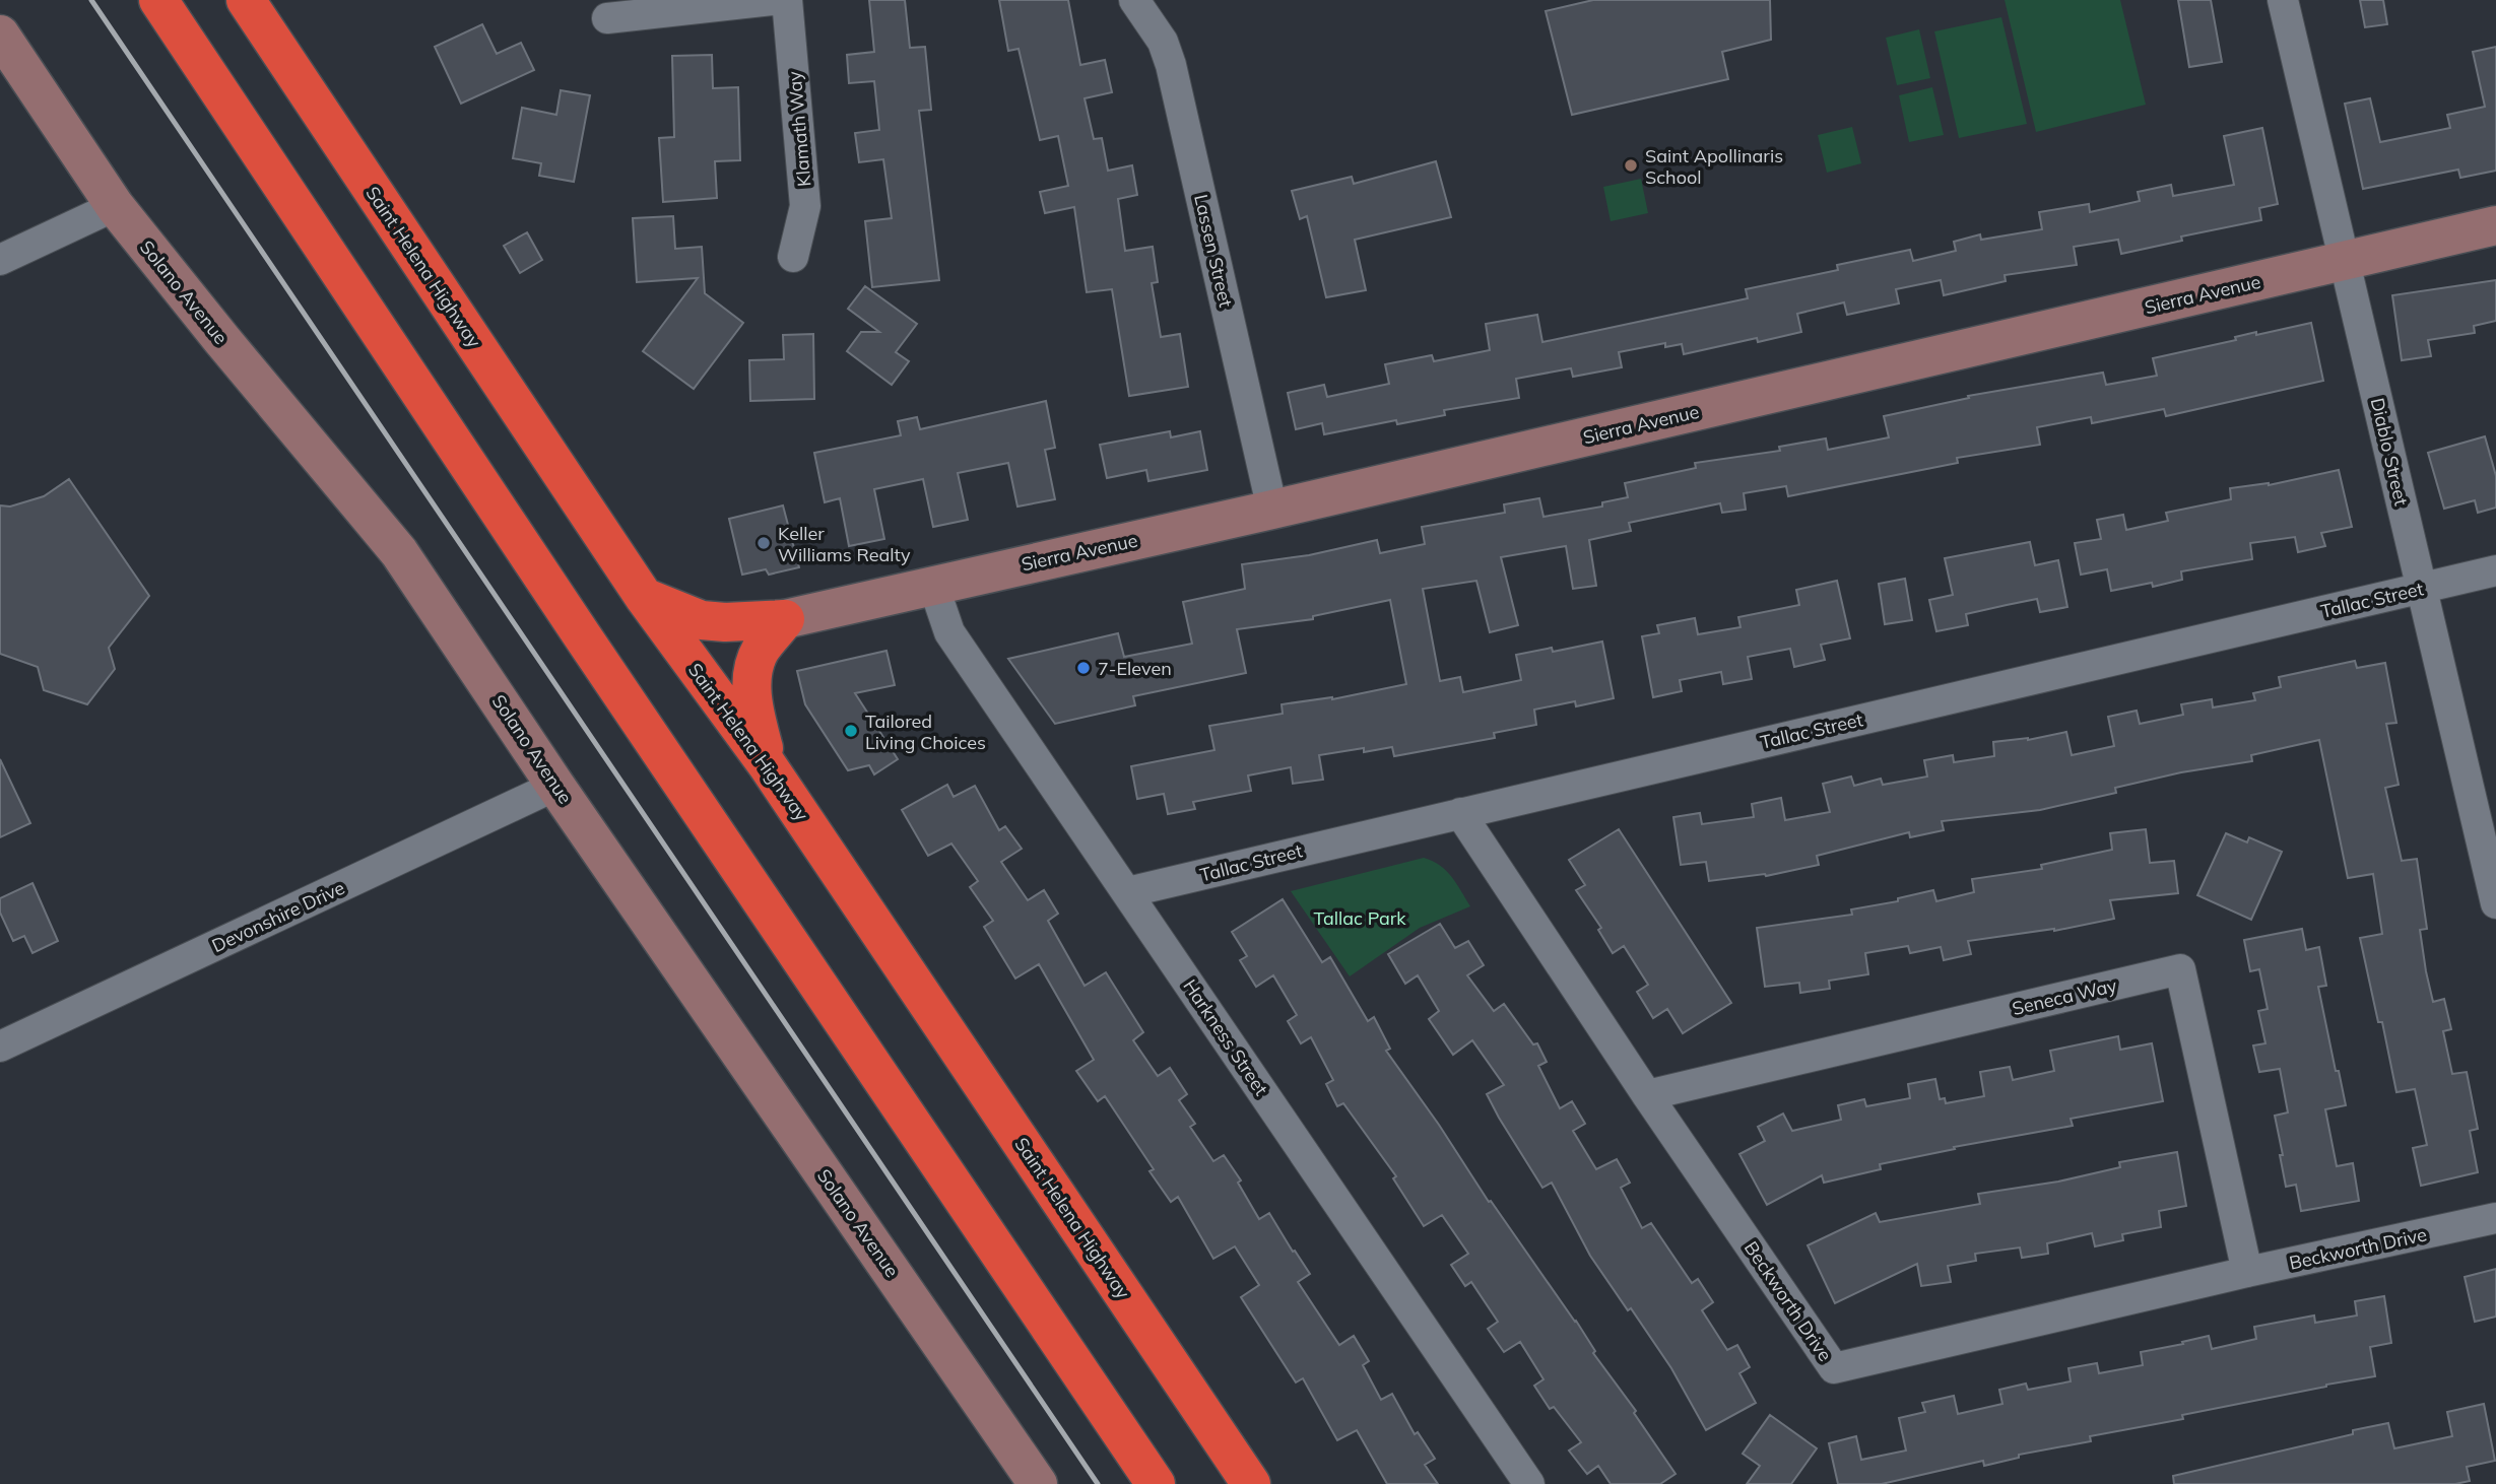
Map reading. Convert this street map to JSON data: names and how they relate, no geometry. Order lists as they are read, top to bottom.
{
  "streets": {
    "highway": ["Saint Helena Highway"],
    "street": [
      "Klamath Way",
      "Lassen Street",
      "Solano Avenue",
      "Sierra Avenue",
      "Diablo Street",
      "Tallac Street",
      "Devonshire Drive",
      "Seneca Way",
      "Harkness Street",
      "Beckworth Drive"
    ]
  },
  "crossings": [
    ["Lassen Street", "Sierra Avenue"],
    ["Solano Avenue", "Devonshire Drive"],
    ["Sierra Avenue", "Diablo Street"],
    ["Sierra Avenue", "Harkness Street"],
    ["Diablo Street", "Tallac Street"],
    ["Tallac Street", "Harkness Street"],
    ["Tallac Street", "Beckworth Drive"],
    ["Seneca Way", "Beckworth Drive"]
  ],
  "parks": ["Tallac Park"],
  "places": [
    "Saint Apollinaris School",
    "Keller Williams Realty",
    "7-Eleven",
    "Tailored Living Choices"
  ]
}
